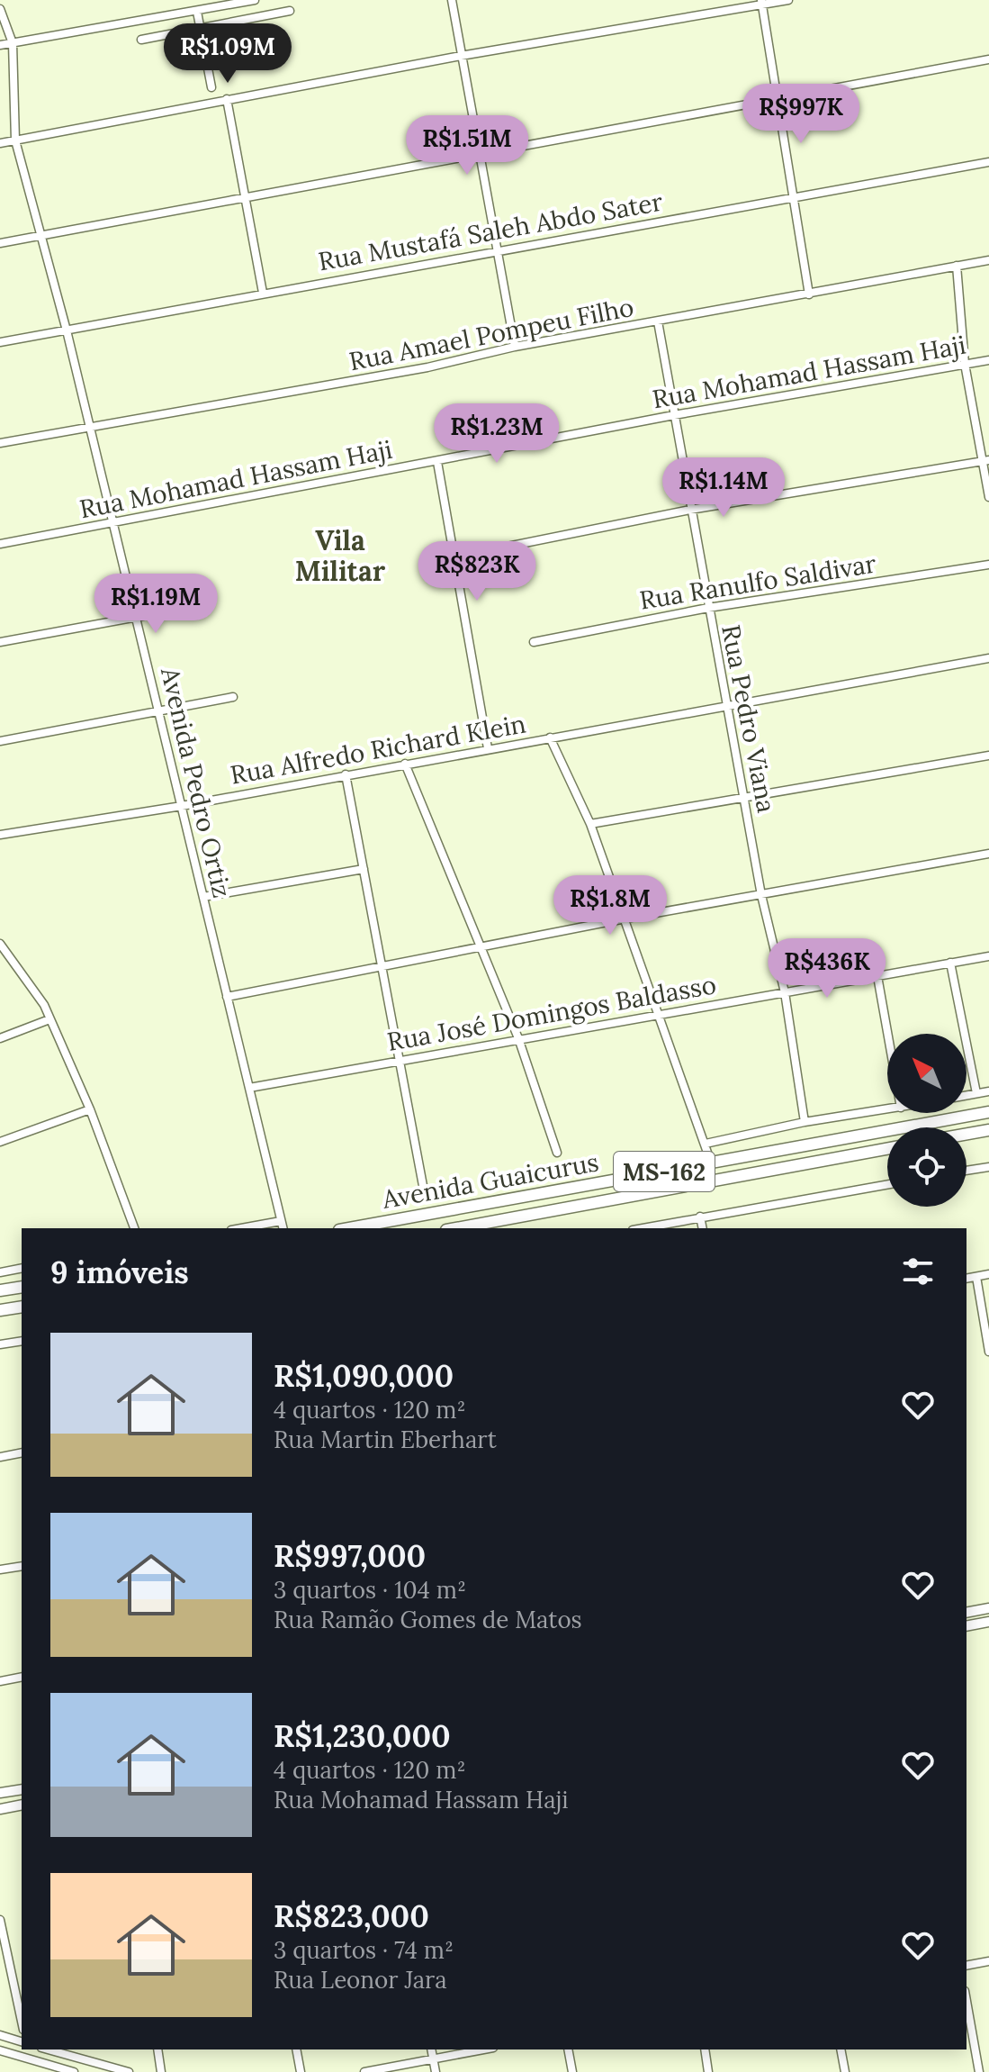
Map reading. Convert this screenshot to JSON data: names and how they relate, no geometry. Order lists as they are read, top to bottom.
{
  "streets": {
    "main road": ["MS-162", "Avenida Guaicurus"],
    "street": [
      "Rua Mustafá Saleh Abdo Sater",
      "Rua Amael Pompeu Filho",
      "Rua Mohamad Hassam Haji",
      "Rua Ranulfo Saldivar",
      "Rua Pedro Viana",
      "Rua Alfredo Richard Klein",
      "Avenida Pedro Ortiz",
      "Rua José Domingos Baldasso"
    ]
  },
  "crossings": [
    ["Rua Mustafá Saleh Abdo Sater", "Avenida Pedro Ortiz"],
    ["Rua Amael Pompeu Filho", "Rua Pedro Viana"],
    ["Rua Amael Pompeu Filho", "Avenida Pedro Ortiz"],
    ["Rua Mohamad Hassam Haji", "Rua Pedro Viana"],
    ["Rua Mohamad Hassam Haji", "Avenida Pedro Ortiz"],
    ["Rua Ranulfo Saldivar", "Rua Pedro Viana"],
    ["Rua Pedro Viana", "Rua Alfredo Richard Klein"],
    ["Rua Pedro Viana", "Rua José Domingos Baldasso"],
    ["Rua Alfredo Richard Klein", "Avenida Pedro Ortiz"],
    ["Avenida Pedro Ortiz", "Rua José Domingos Baldasso"]
  ],
  "districts": ["Vila Militar"],
  "north": "top left",
  "page": {
    "price": [
      "R$1.09M",
      "R$997K",
      "R$1.51M",
      "R$1.23M",
      "R$1.14M",
      "R$823K",
      "R$1.19M",
      "R$1.8M",
      "R$436K"
    ],
    "heading": "9 imóveis",
    "list": [
      {
        "name": "R$1,090,000",
        "note": "4 quartos · 120 m² · Rua Martin Eberhart"
      },
      {
        "name": "R$997,000",
        "note": "3 quartos · 104 m² · Rua Ramão Gomes de Matos"
      },
      {
        "name": "R$1,230,000",
        "note": "4 quartos · 120 m² · Rua Mohamad Hassam Haji"
      },
      {
        "name": "R$823,000",
        "note": "3 quartos · 74 m² · Rua Leonor Jara"
      }
    ]
  }
}
